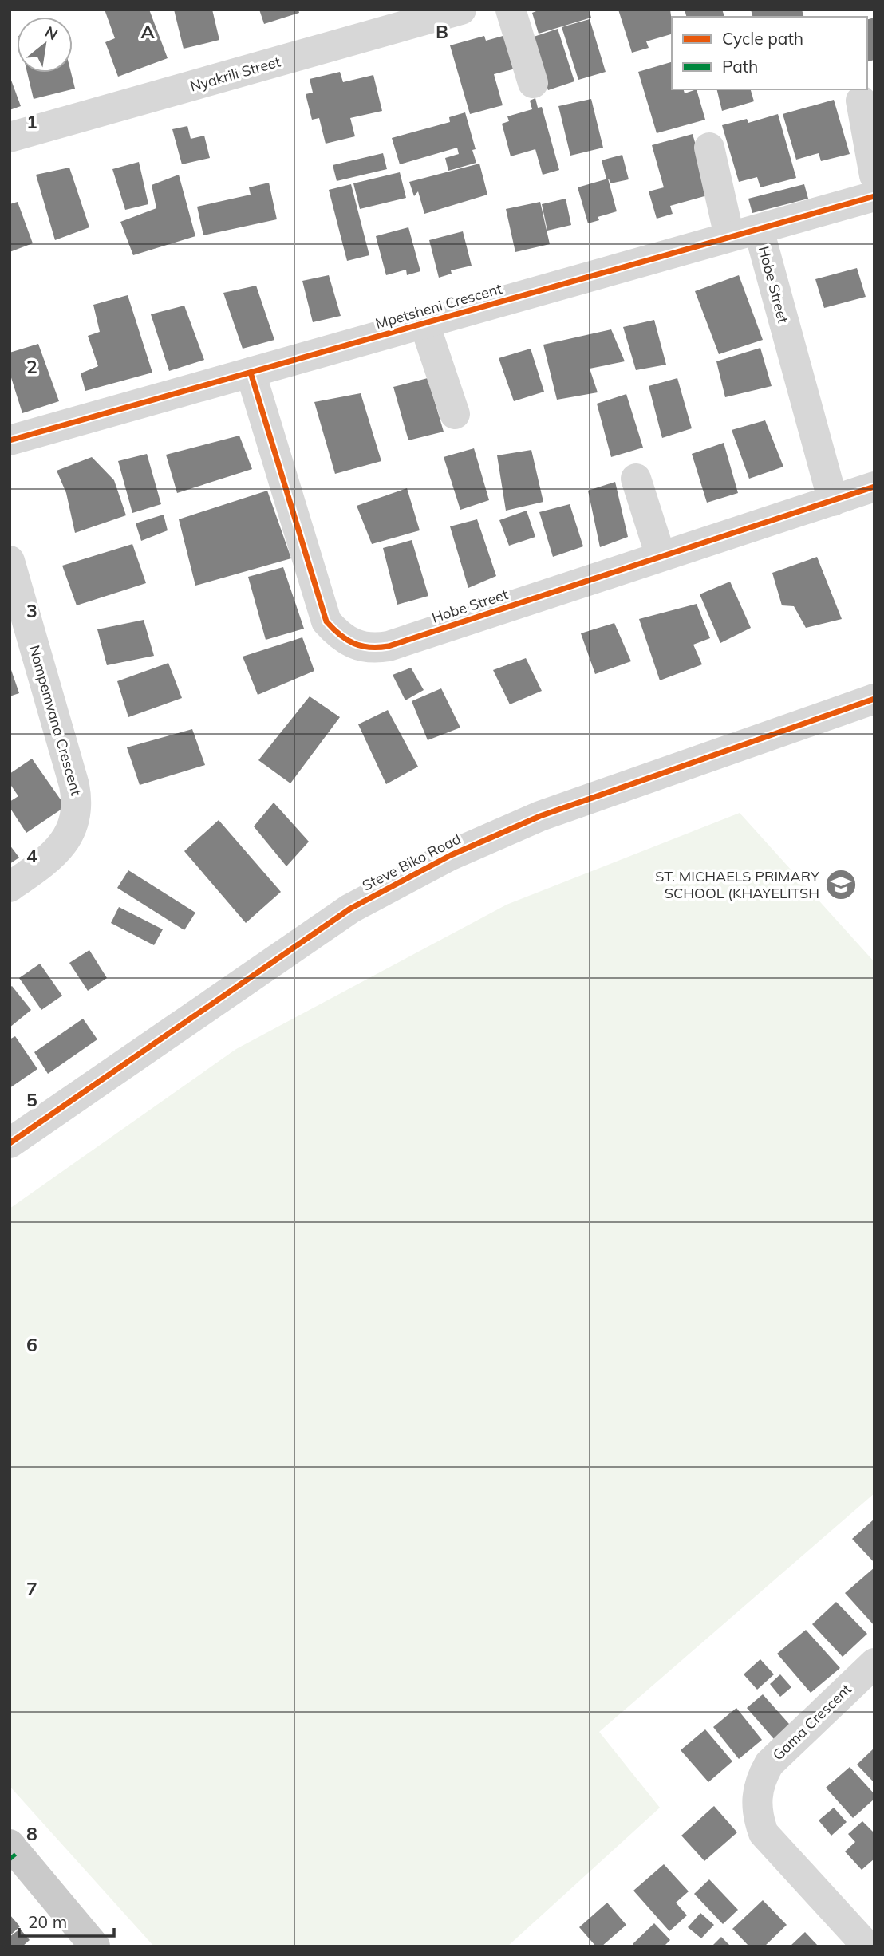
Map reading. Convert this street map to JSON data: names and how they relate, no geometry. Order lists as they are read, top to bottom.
{
  "streets": {
    "street": [
      "Nyakrili Street",
      "Hobe Street",
      "Mpetsheni Crescent",
      "Nompemvana Crescent",
      "Steve Biko Road",
      "Gama Crescent"
    ]
  },
  "crossings": [
    ["Hobe Street", "Mpetsheni Crescent"]
  ],
  "places": {
    "school or university": ["ST. MICHAELS PRIMARY SCHOOL (KHAYELITSH"]
  },
  "legend": ["Cycle path", "Path"],
  "scale_bar": "20 m",
  "north": "top right",
  "grid": {
    "columns": ["A", "B"],
    "rows": [
      "1",
      "2",
      "3",
      "4",
      "5",
      "6",
      "7",
      "8"
    ]
  }
}
